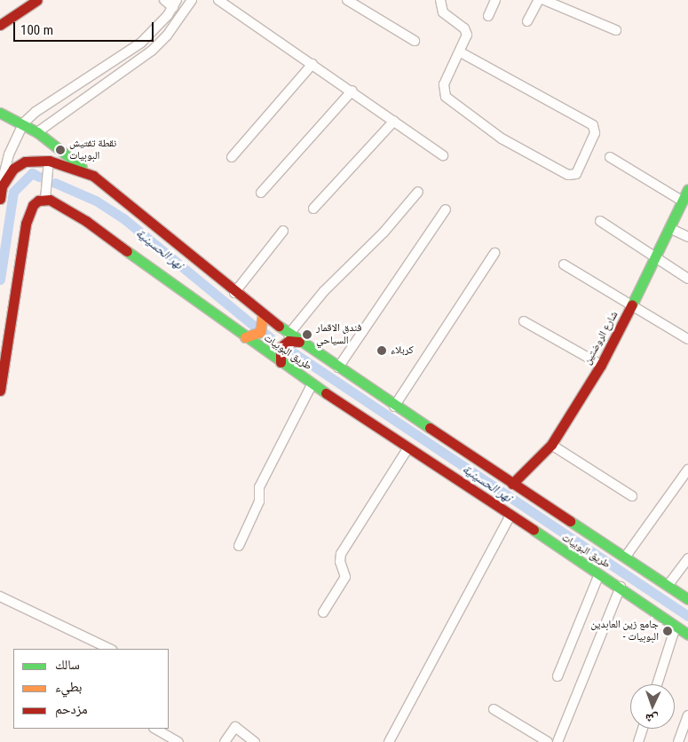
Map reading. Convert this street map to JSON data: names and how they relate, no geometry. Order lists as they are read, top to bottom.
{
  "streets": {
    "main road": ["شارع الروضتين", "طريق البوبيات"]
  },
  "crossings": [
    ["شارع الروضتين", "طريق البوبيات"]
  ],
  "water": ["نهر الحسينية"],
  "places": [
    "نقطة تفتيش البوبيات",
    "فندق الاقمار السياحي",
    "كربلاء",
    "جامع زين العابدين - البوبيات"
  ],
  "legend": ["سالك", "بطيء", "مزدحم"],
  "scale_bar": "100 m",
  "north": "bottom"
}
